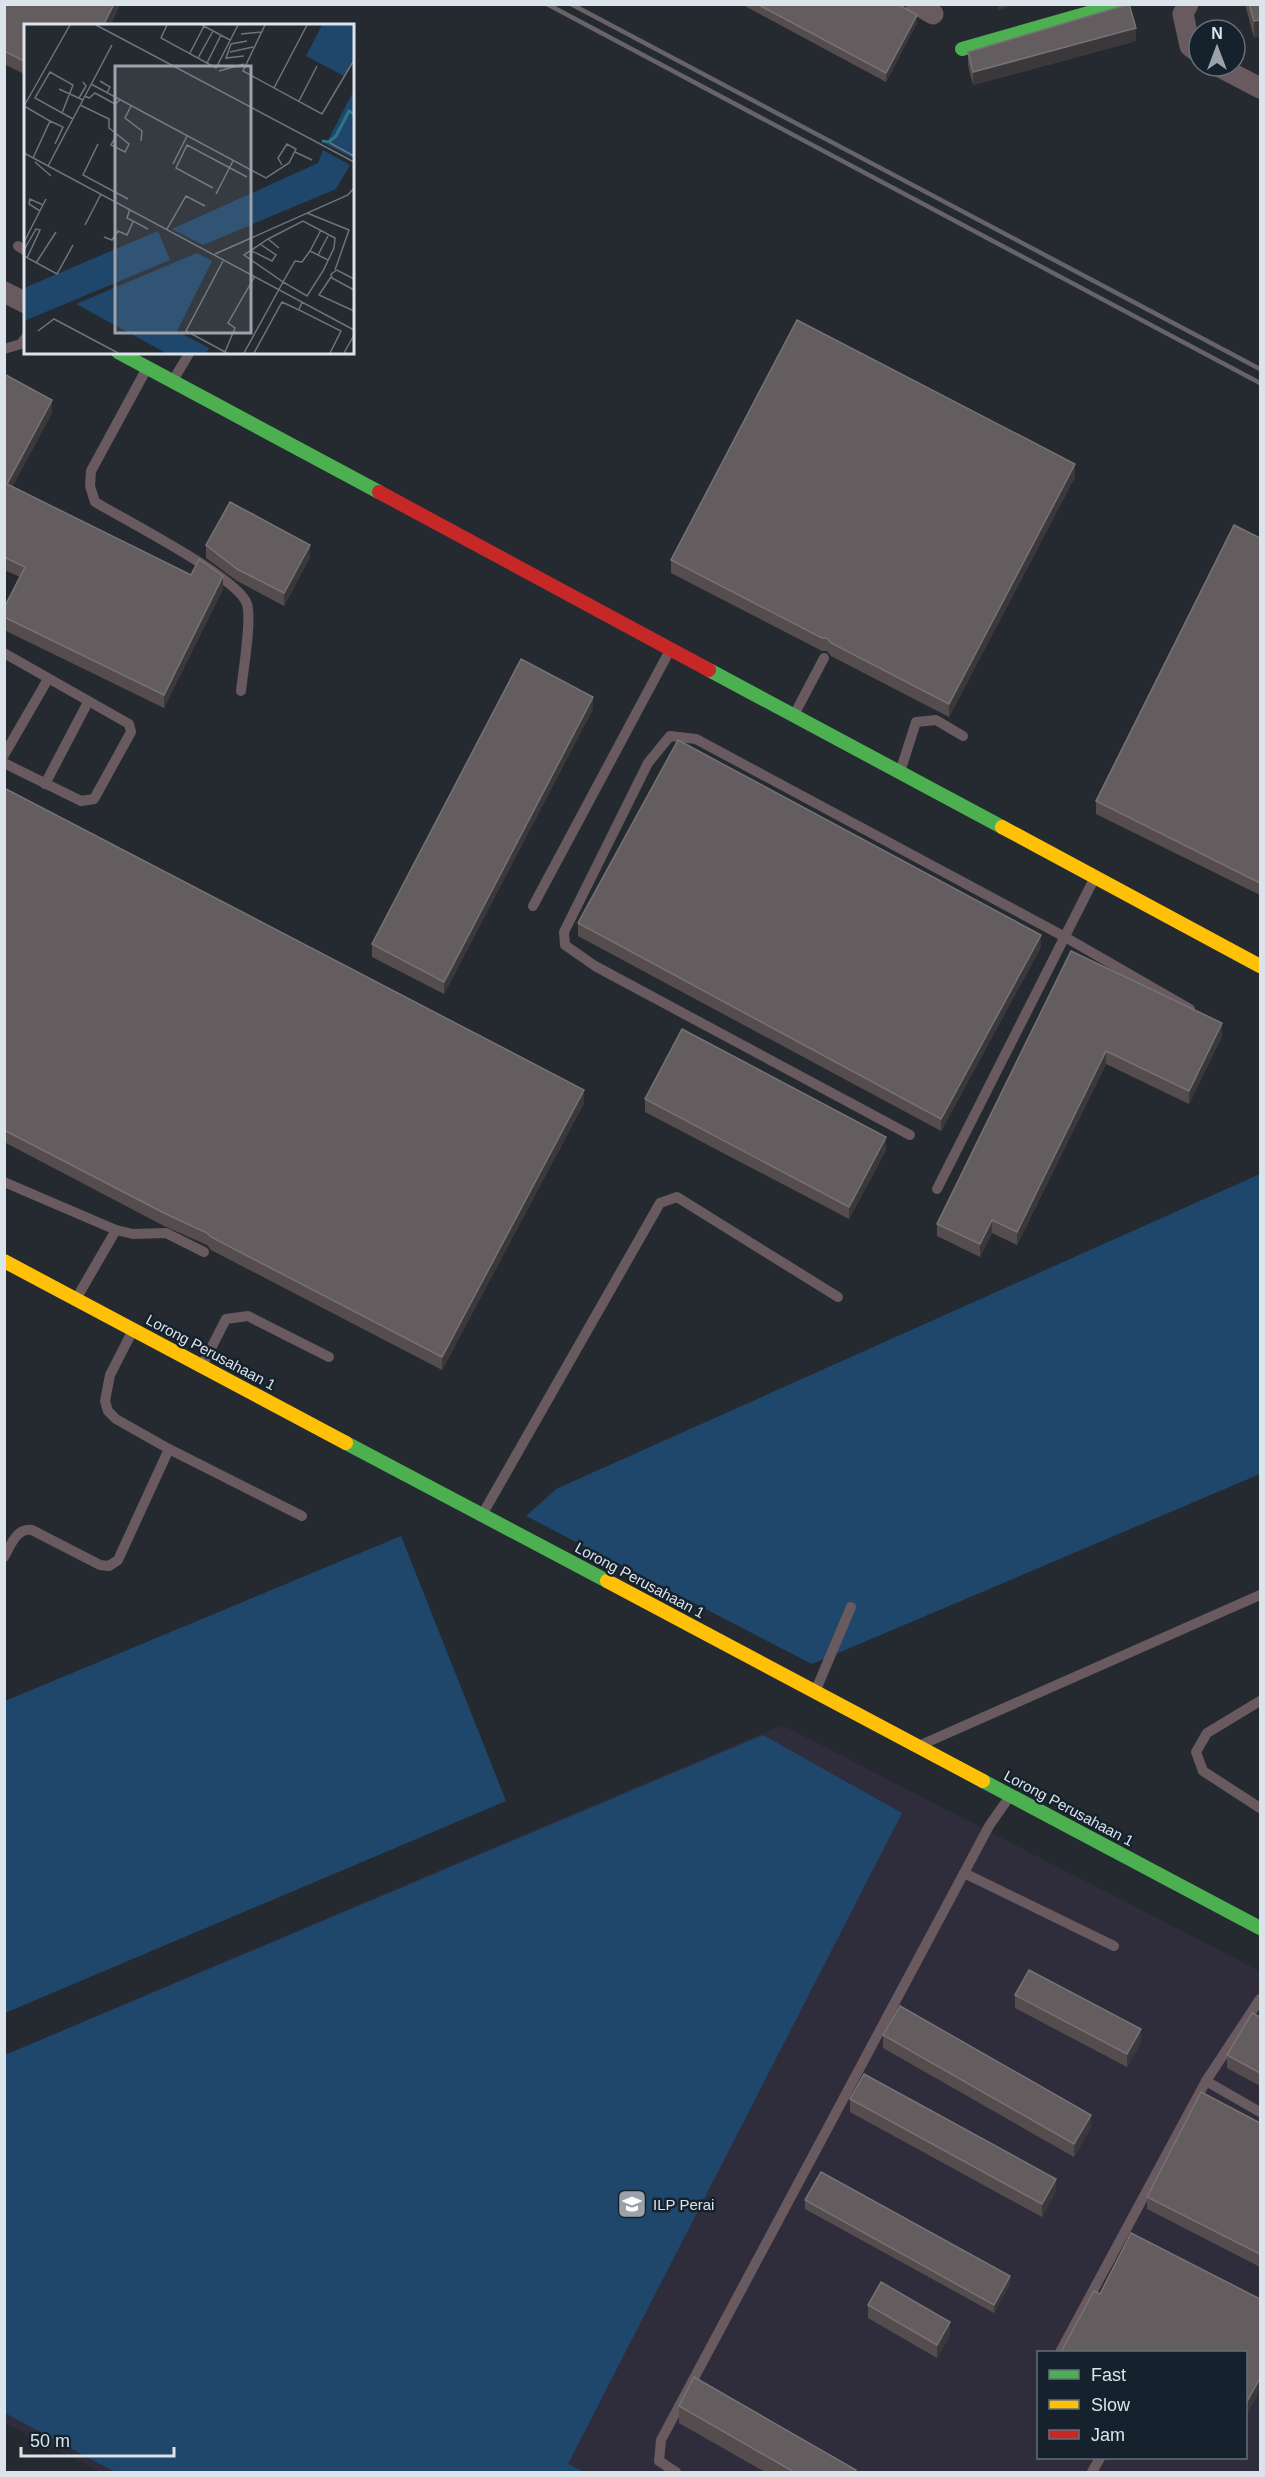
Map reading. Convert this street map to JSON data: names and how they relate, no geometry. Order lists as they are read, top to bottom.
{
  "streets": {
    "street": ["Lorong Perusahaan 1"]
  },
  "places": {
    "school or university": ["ILP Perai"]
  },
  "legend": ["Fast", "Slow", "Jam"],
  "scale_bar": "50 m",
  "north": "top"
}
